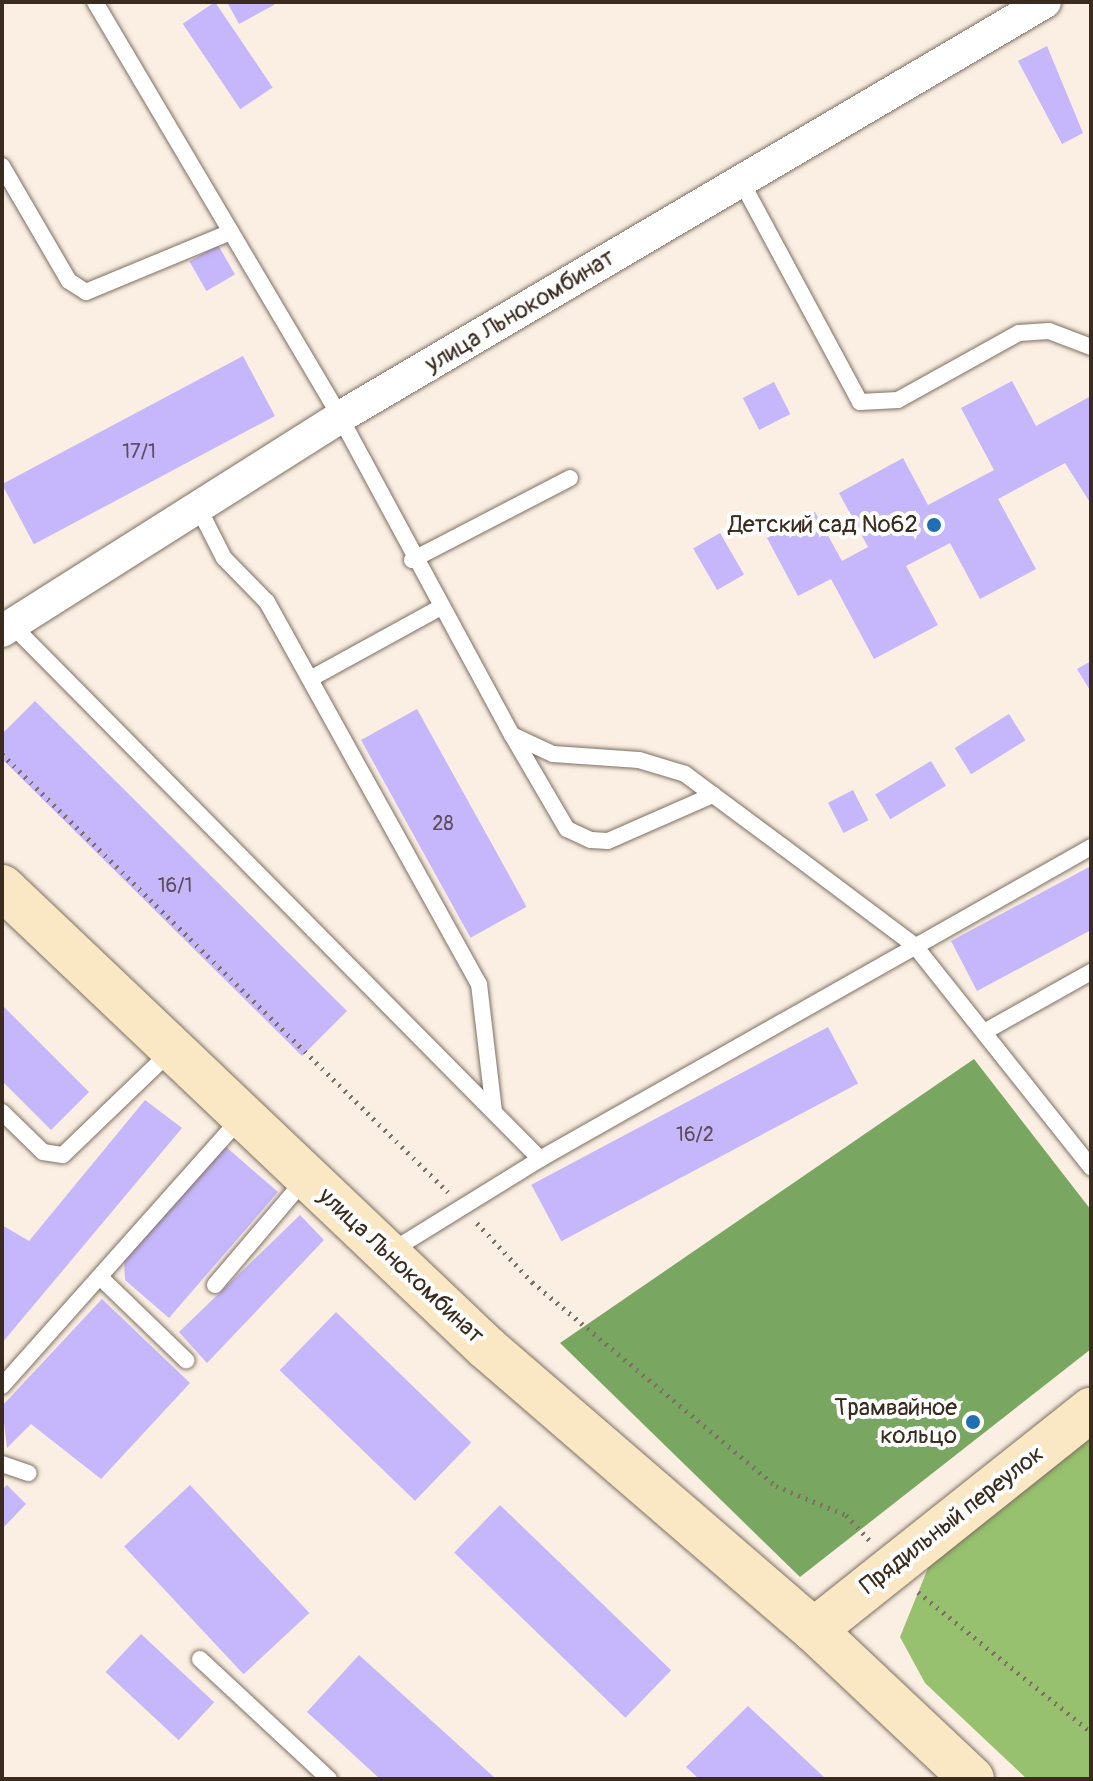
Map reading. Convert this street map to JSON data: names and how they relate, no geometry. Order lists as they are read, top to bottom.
{
  "streets": {
    "street": ["улица Льнокомбинат", "Прядильный переулок"]
  },
  "crossings": [
    ["улица Льнокомбинат", "Прядильный переулок"]
  ],
  "places": ["Детский сад №62", "Трамвайное кольцо"],
  "house_numbers": [
    "17/1",
    "28",
    "16/1",
    "16/2"
  ]
}
